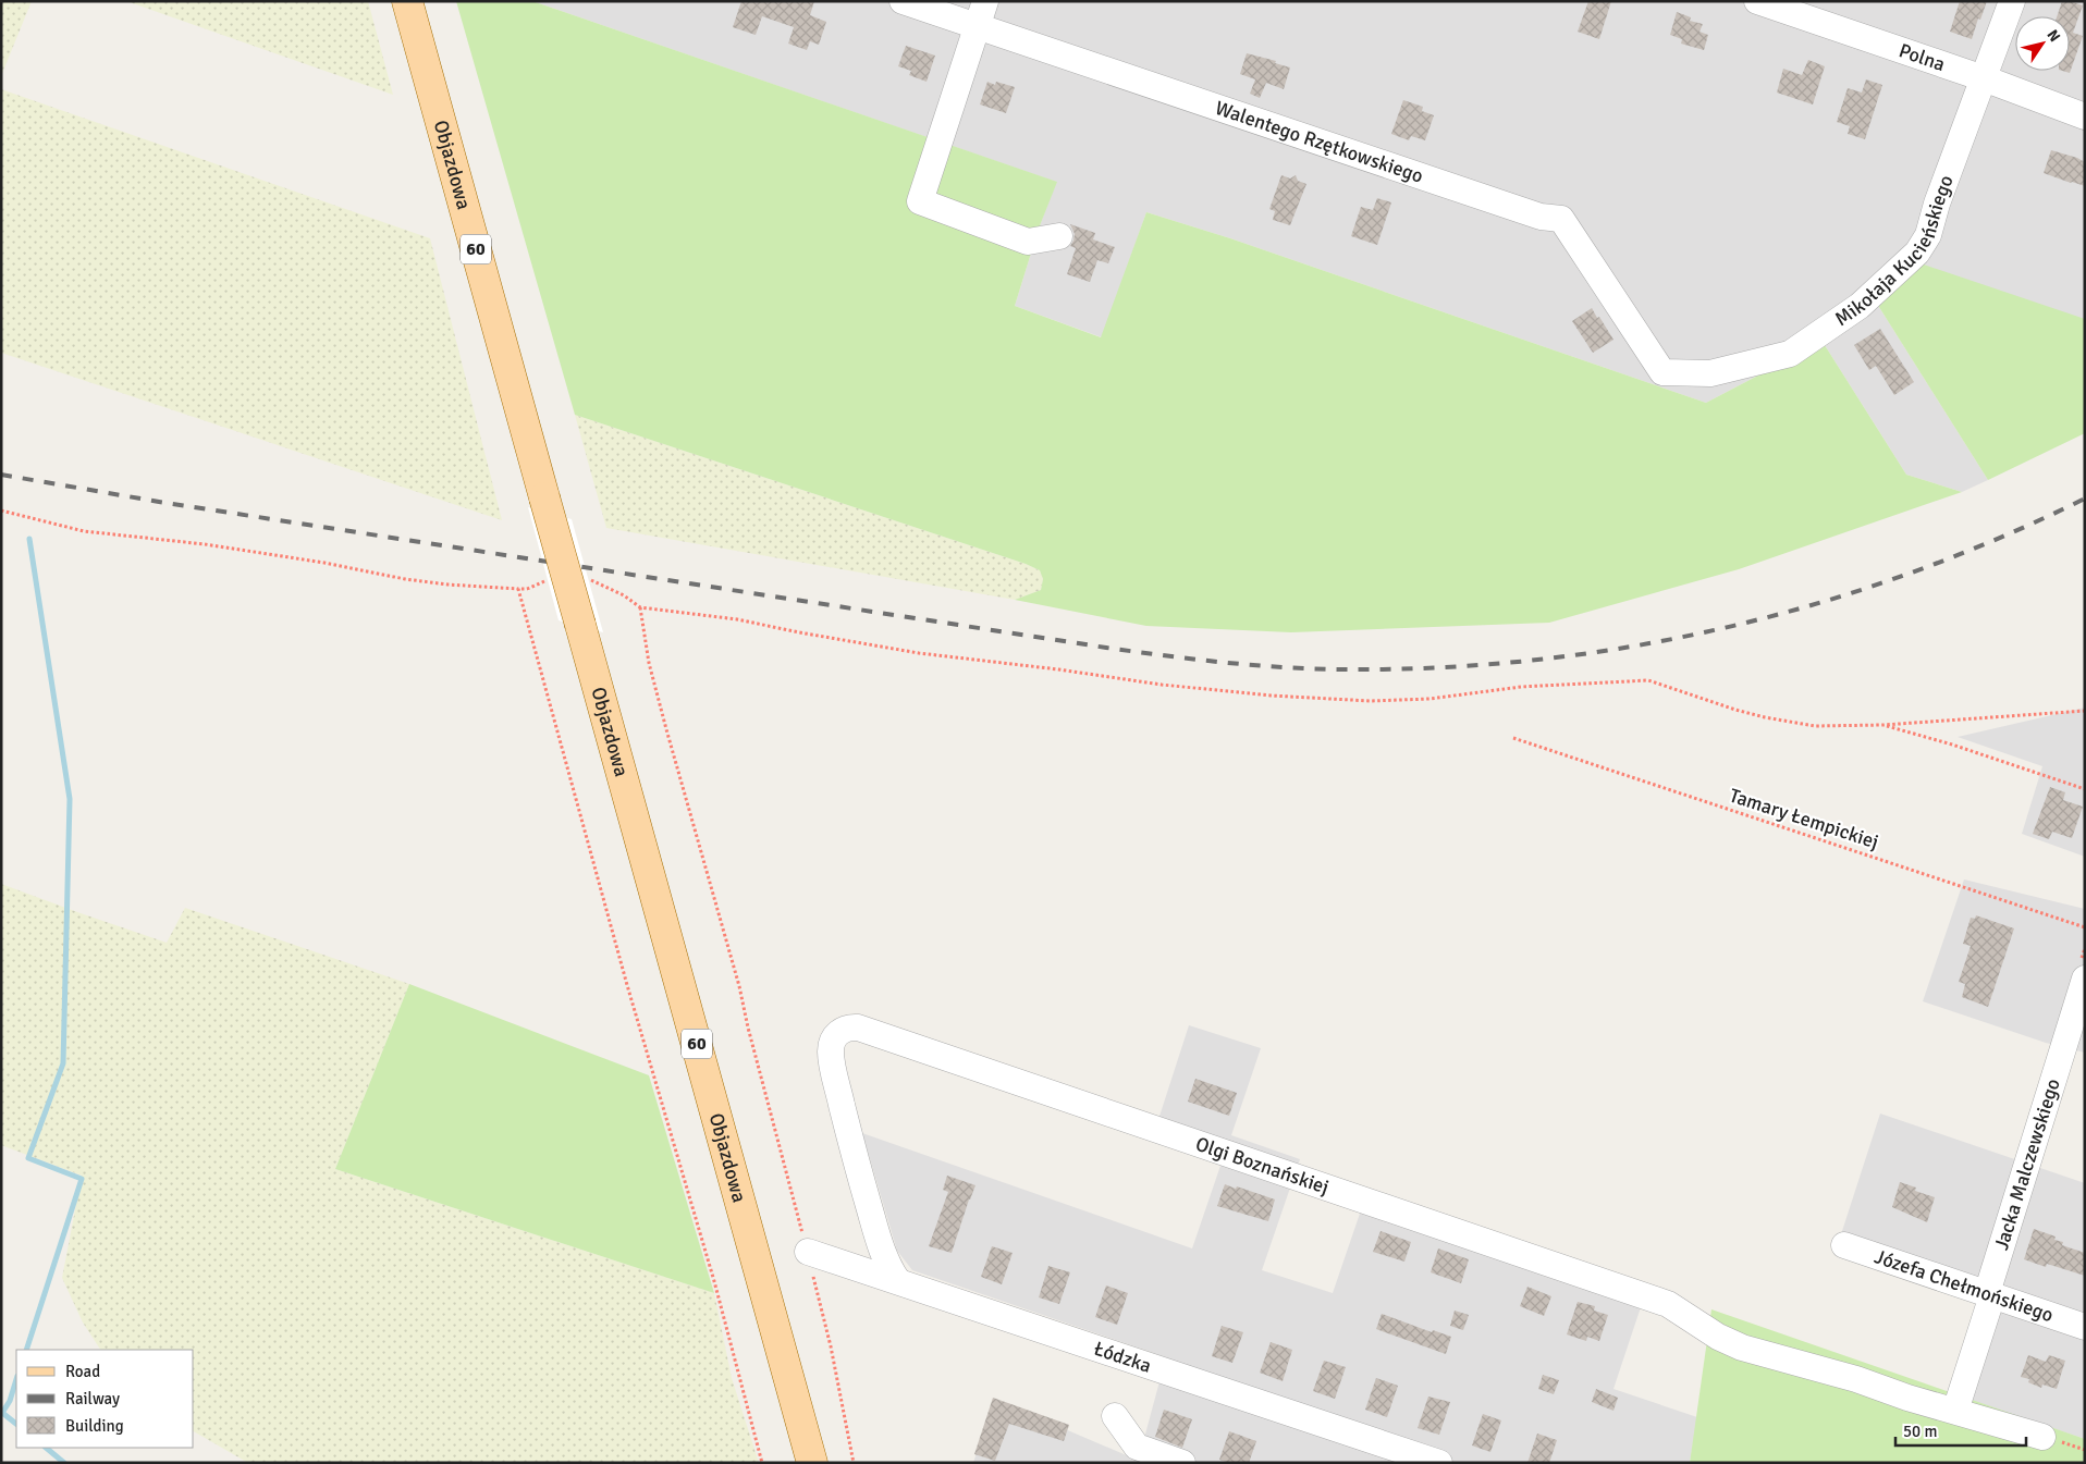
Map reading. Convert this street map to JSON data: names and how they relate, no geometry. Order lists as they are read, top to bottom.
{
  "streets": {
    "main road": ["Objazdowa", "60"],
    "street": [
      "Polna",
      "Walentego Rzętkowskiego",
      "Mikołaja Kucieńskiego",
      "Jacka Malczewskiego",
      "Olgi Boznańskiej",
      "Józefa Chełmońskiego",
      "Łódzka"
    ],
    "path": ["Tamary Łempickiej"]
  },
  "crossings": [
    ["Polna", "Mikołaja Kucieńskiego"],
    ["Walentego Rzętkowskiego", "Mikołaja Kucieńskiego"],
    ["Jacka Malczewskiego", "Olgi Boznańskiej"],
    ["Jacka Malczewskiego", "Józefa Chełmońskiego"],
    ["Olgi Boznańskiej", "Łódzka"]
  ],
  "legend": ["Road", "Railway", "Building"],
  "scale_bar": "50 m",
  "north": "top right"
}
